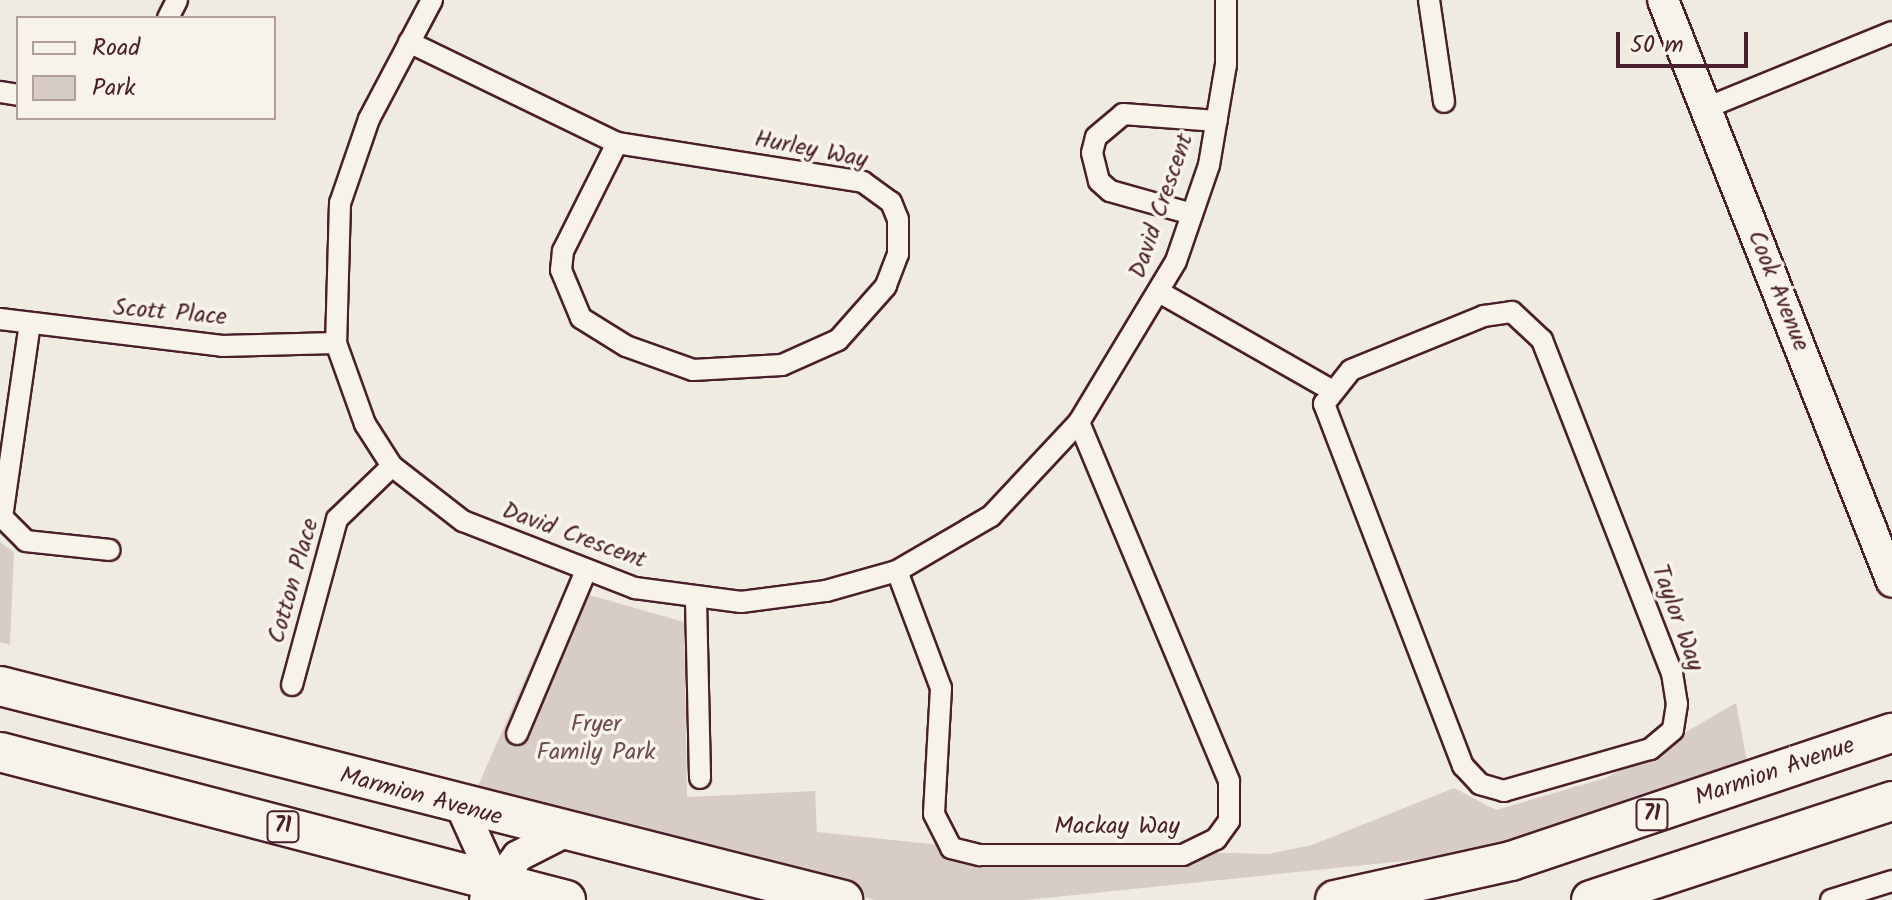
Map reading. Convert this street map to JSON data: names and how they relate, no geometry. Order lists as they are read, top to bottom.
{
  "streets": {
    "highway": ["Marmion Avenue", "71"],
    "street": [
      "Hurley Way",
      "David Crescent",
      "Cook Avenue",
      "Scott Place",
      "Cotton Place",
      "Taylor Way",
      "Mackay Way"
    ]
  },
  "crossings": [
    ["Hurley Way", "David Crescent"],
    ["David Crescent", "Scott Place"],
    ["David Crescent", "Cotton Place"],
    ["David Crescent", "Mackay Way"]
  ],
  "parks": ["Fryer Family Park"],
  "legend": ["Road", "Park"],
  "scale_bar": "50 m"
}
